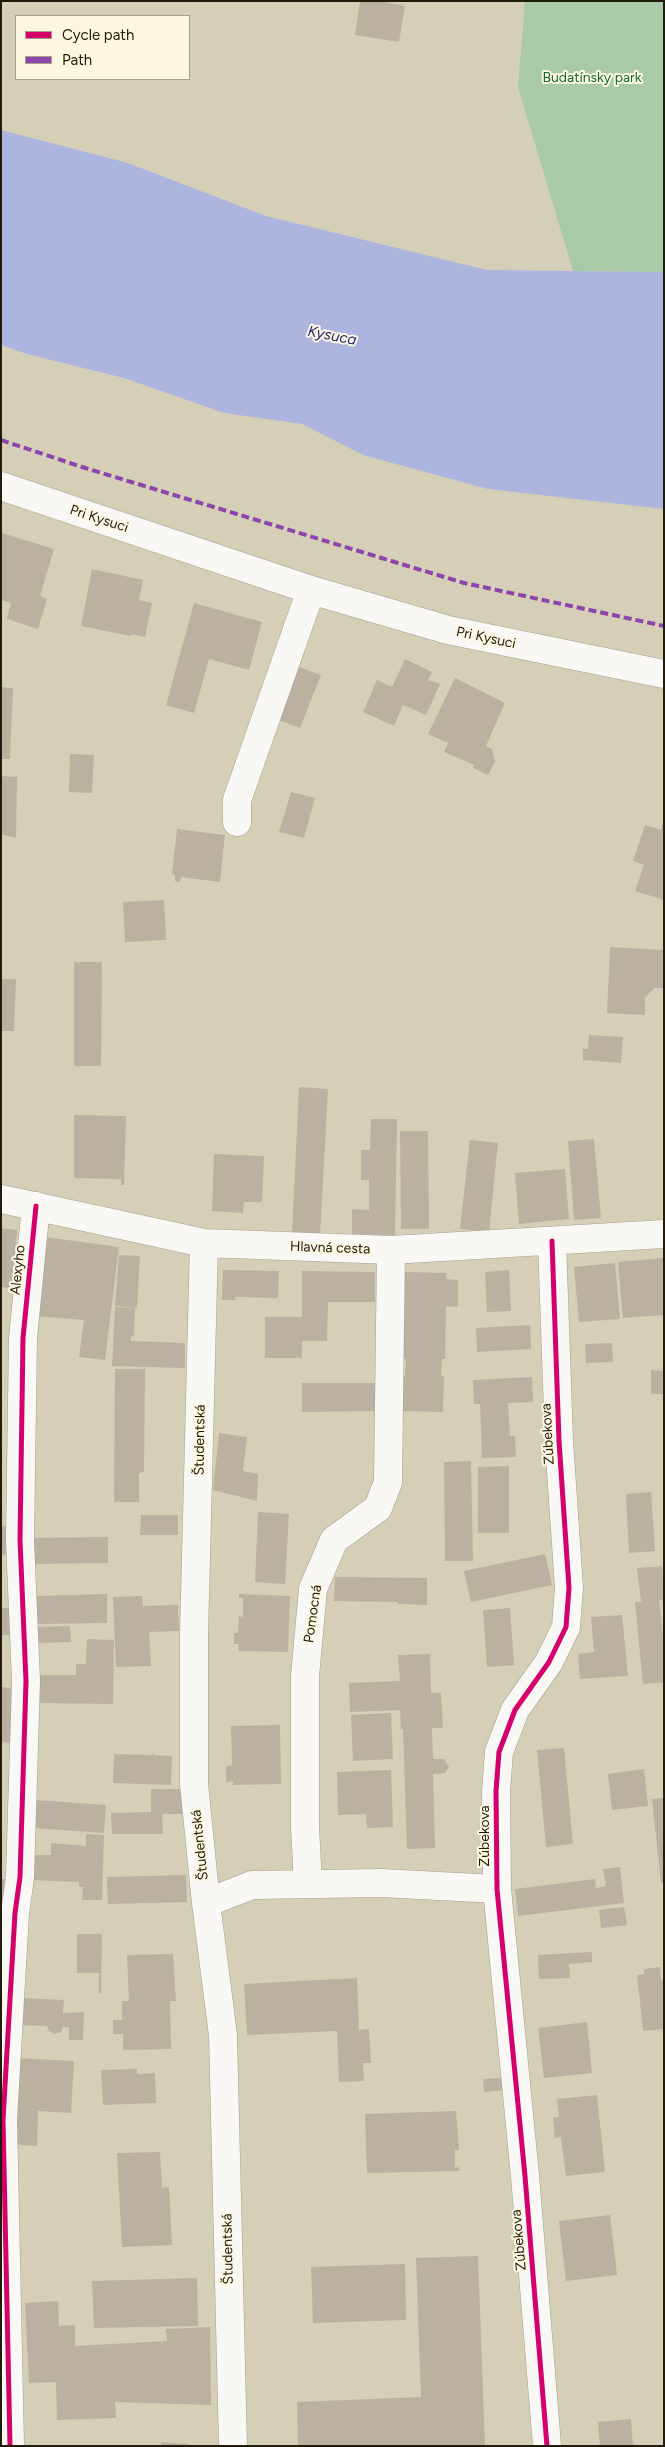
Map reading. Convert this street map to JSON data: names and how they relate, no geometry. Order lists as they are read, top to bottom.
{
  "streets": {
    "street": [
      "Pri Kysuci",
      "Hlavná cesta",
      "Alexyho",
      "Zúbekova",
      "Študentská",
      "Pomocná"
    ]
  },
  "crossings": [
    ["Hlavná cesta", "Alexyho"],
    ["Hlavná cesta", "Zúbekova"],
    ["Hlavná cesta", "Študentská"],
    ["Hlavná cesta", "Pomocná"]
  ],
  "water": ["Kysuca"],
  "parks": ["Budatínsky park"],
  "legend": ["Cycle path", "Path"]
}
